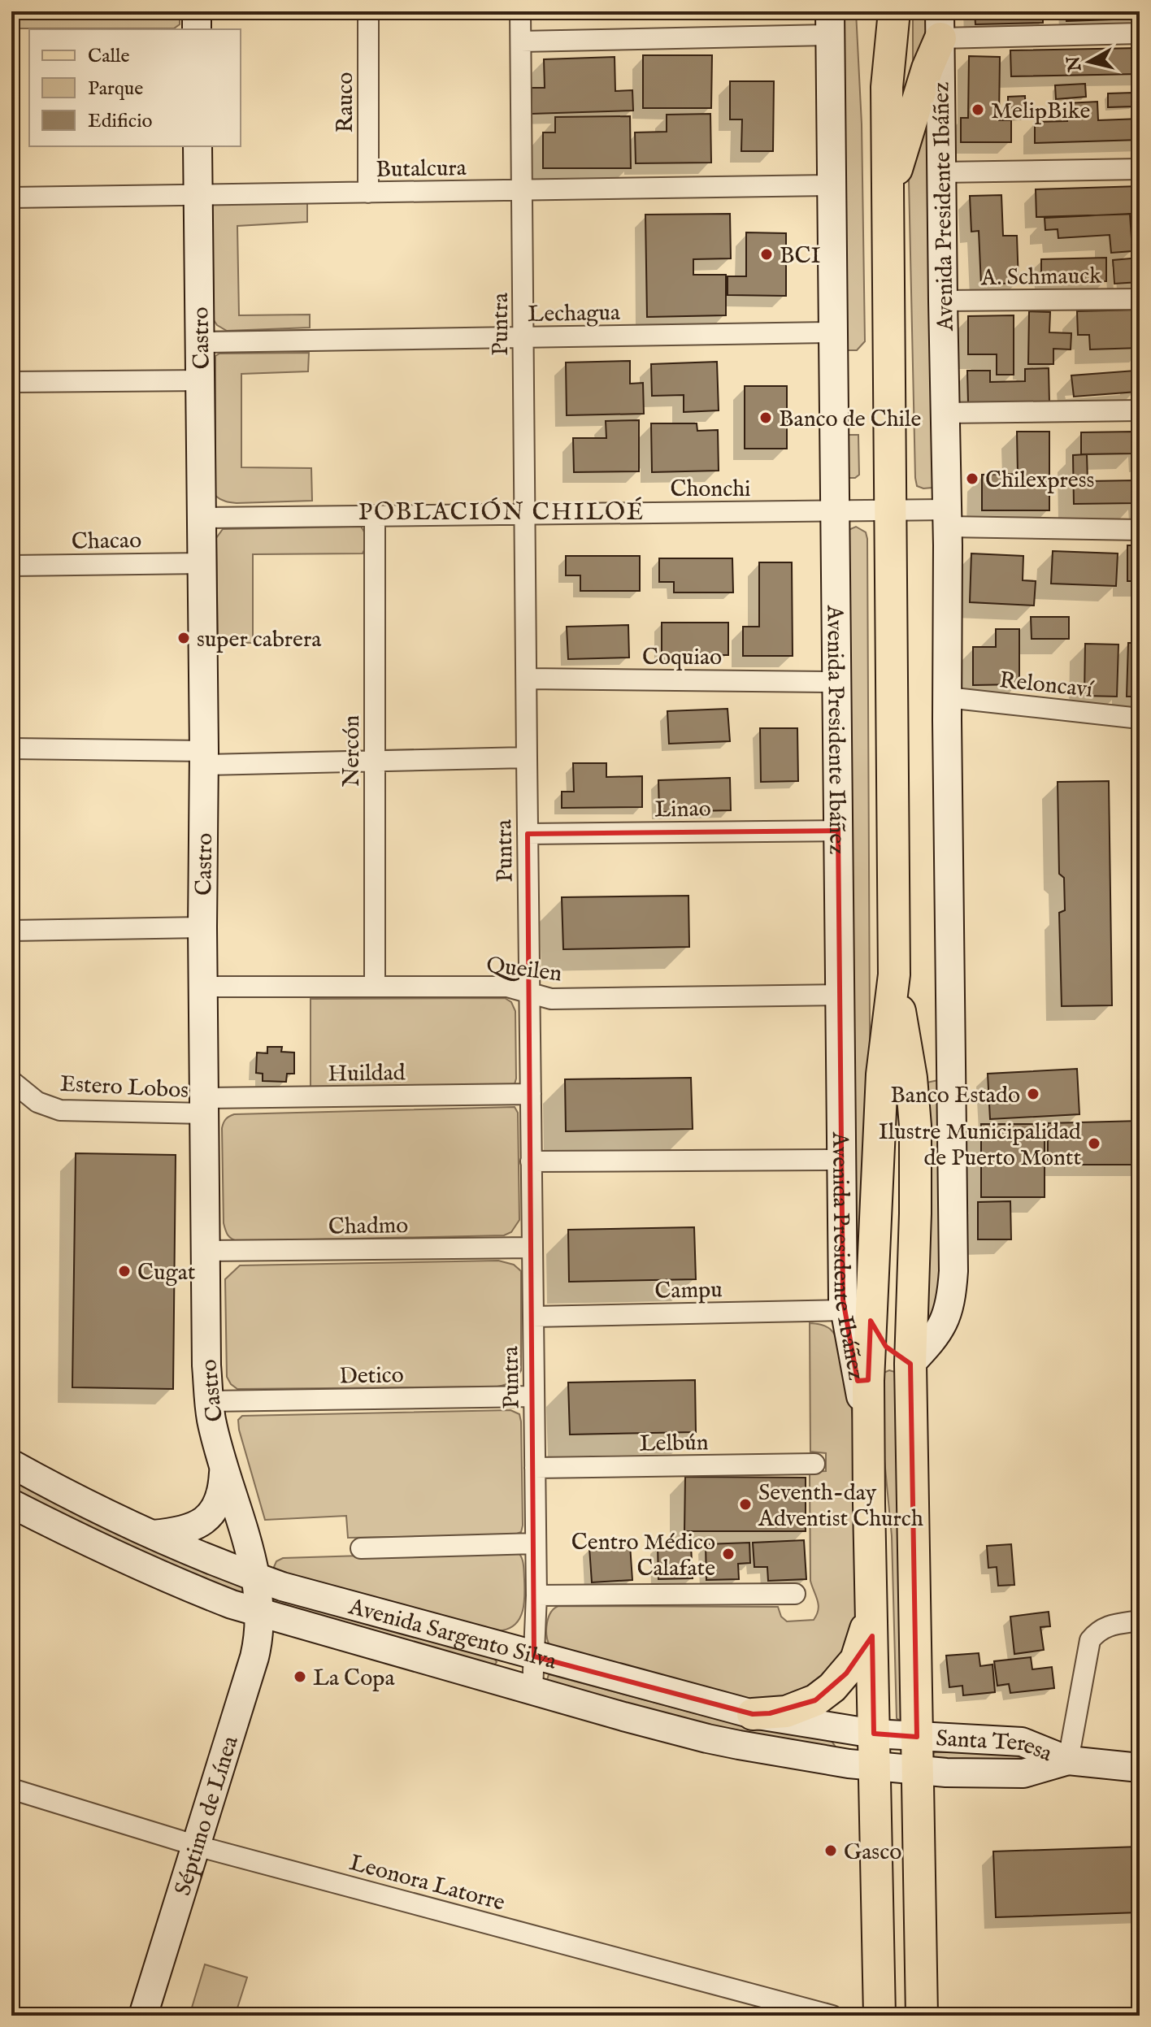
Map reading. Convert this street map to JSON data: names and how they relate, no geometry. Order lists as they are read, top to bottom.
{
  "streets": {
    "main road": ["Avenida Presidente Ibáñez"],
    "street": [
      "Rauco",
      "Butalcura",
      "A. Schmauck",
      "Lechagua",
      "Puntra",
      "Castro",
      "Chonchi",
      "Chacao",
      "Coquiao",
      "Reloncaví",
      "Nercón",
      "Linao",
      "Queilen",
      "Huildad",
      "Estero Lobos",
      "Chadmo",
      "Campu",
      "Detico",
      "Lelbún",
      "Avenida Sargento Silva",
      "Santa Teresa",
      "Séptimo de Línea",
      "Leonora Latorre"
    ]
  },
  "crossings": [
    ["Rauco", "Butalcura"],
    ["Butalcura", "Avenida Presidente Ibáñez"],
    ["Butalcura", "Puntra"],
    ["Butalcura", "Castro"],
    ["Avenida Presidente Ibáñez", "A. Schmauck"],
    ["Avenida Presidente Ibáñez", "Lechagua"],
    ["Avenida Presidente Ibáñez", "Chonchi"],
    ["Avenida Presidente Ibáñez", "Coquiao"],
    ["Avenida Presidente Ibáñez", "Reloncaví"],
    ["Avenida Presidente Ibáñez", "Linao"],
    ["Avenida Presidente Ibáñez", "Queilen"],
    ["Avenida Presidente Ibáñez", "Campu"],
    ["Avenida Presidente Ibáñez", "Avenida Sargento Silva"],
    ["Avenida Presidente Ibáñez", "Santa Teresa"],
    ["Lechagua", "Puntra"],
    ["Lechagua", "Castro"],
    ["Puntra", "Chonchi"],
    ["Puntra", "Coquiao"],
    ["Puntra", "Linao"],
    ["Puntra", "Queilen"],
    ["Puntra", "Huildad"],
    ["Puntra", "Chadmo"],
    ["Puntra", "Campu"],
    ["Puntra", "Detico"],
    ["Puntra", "Lelbún"],
    ["Puntra", "Avenida Sargento Silva"],
    ["Castro", "Chonchi"],
    ["Castro", "Chacao"],
    ["Castro", "Queilen"],
    ["Castro", "Huildad"],
    ["Castro", "Estero Lobos"],
    ["Castro", "Chadmo"],
    ["Castro", "Detico"],
    ["Castro", "Avenida Sargento Silva"],
    ["Castro", "Séptimo de Línea"],
    ["Chonchi", "Nercón"],
    ["Nercón", "Queilen"],
    ["Huildad", "Estero Lobos"],
    ["Avenida Sargento Silva", "Santa Teresa"],
    ["Avenida Sargento Silva", "Séptimo de Línea"],
    ["Séptimo de Línea", "Leonora Latorre"]
  ],
  "districts": ["POBLACIÓN CHILOÉ"],
  "places": [
    "MelipBike",
    "BCI",
    "Banco de Chile",
    "Chilexpress",
    "super cabrera",
    "Banco Estado",
    "Ilustre Municipalidad de Puerto Montt",
    "Cugat",
    "Seventh-day Adventist Church",
    "Centro Médico Calafate",
    "La Copa",
    "Gasco"
  ],
  "legend": ["Calle", "Parque", "Edificio"],
  "north": "left"
}
